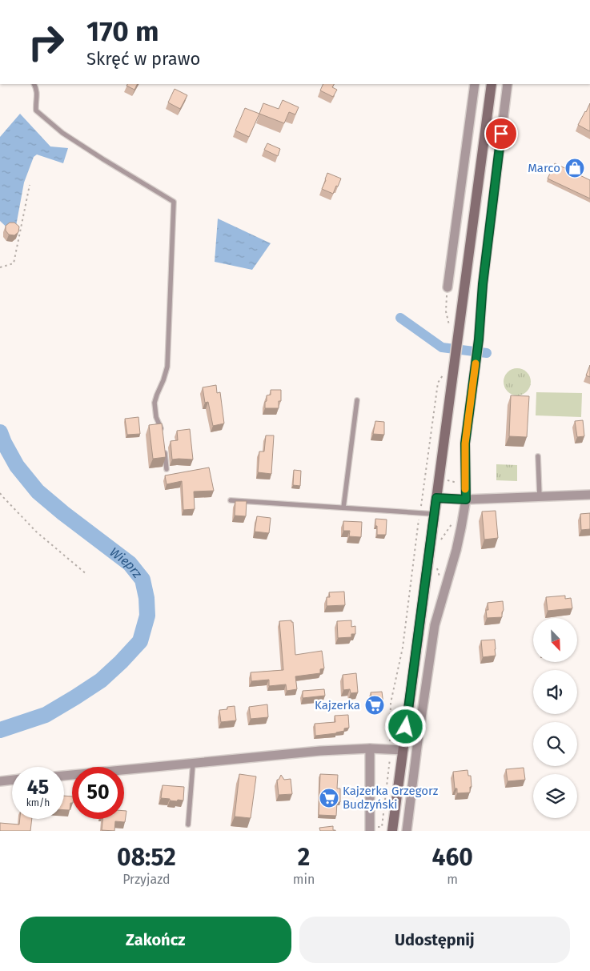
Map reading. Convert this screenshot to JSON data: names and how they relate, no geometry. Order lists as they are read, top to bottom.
{
  "water": ["Wieprz"],
  "places": {
    "shop": ["Marco"],
    "supermarket": ["Kajzerka", "Kajzerka Grzegorz Budzyński"]
  },
  "north": "bottom right",
  "page": {
    "turn": ["170 m", "Skręć w prawo"],
    "speed": "45 km/h",
    "limit": "50",
    "eta": [
      "08:52",
      "Przyjazd",
      "2",
      "min",
      "460",
      "m"
    ],
    "buttons": ["Zakończ", "Udostępnij"]
  }
}
